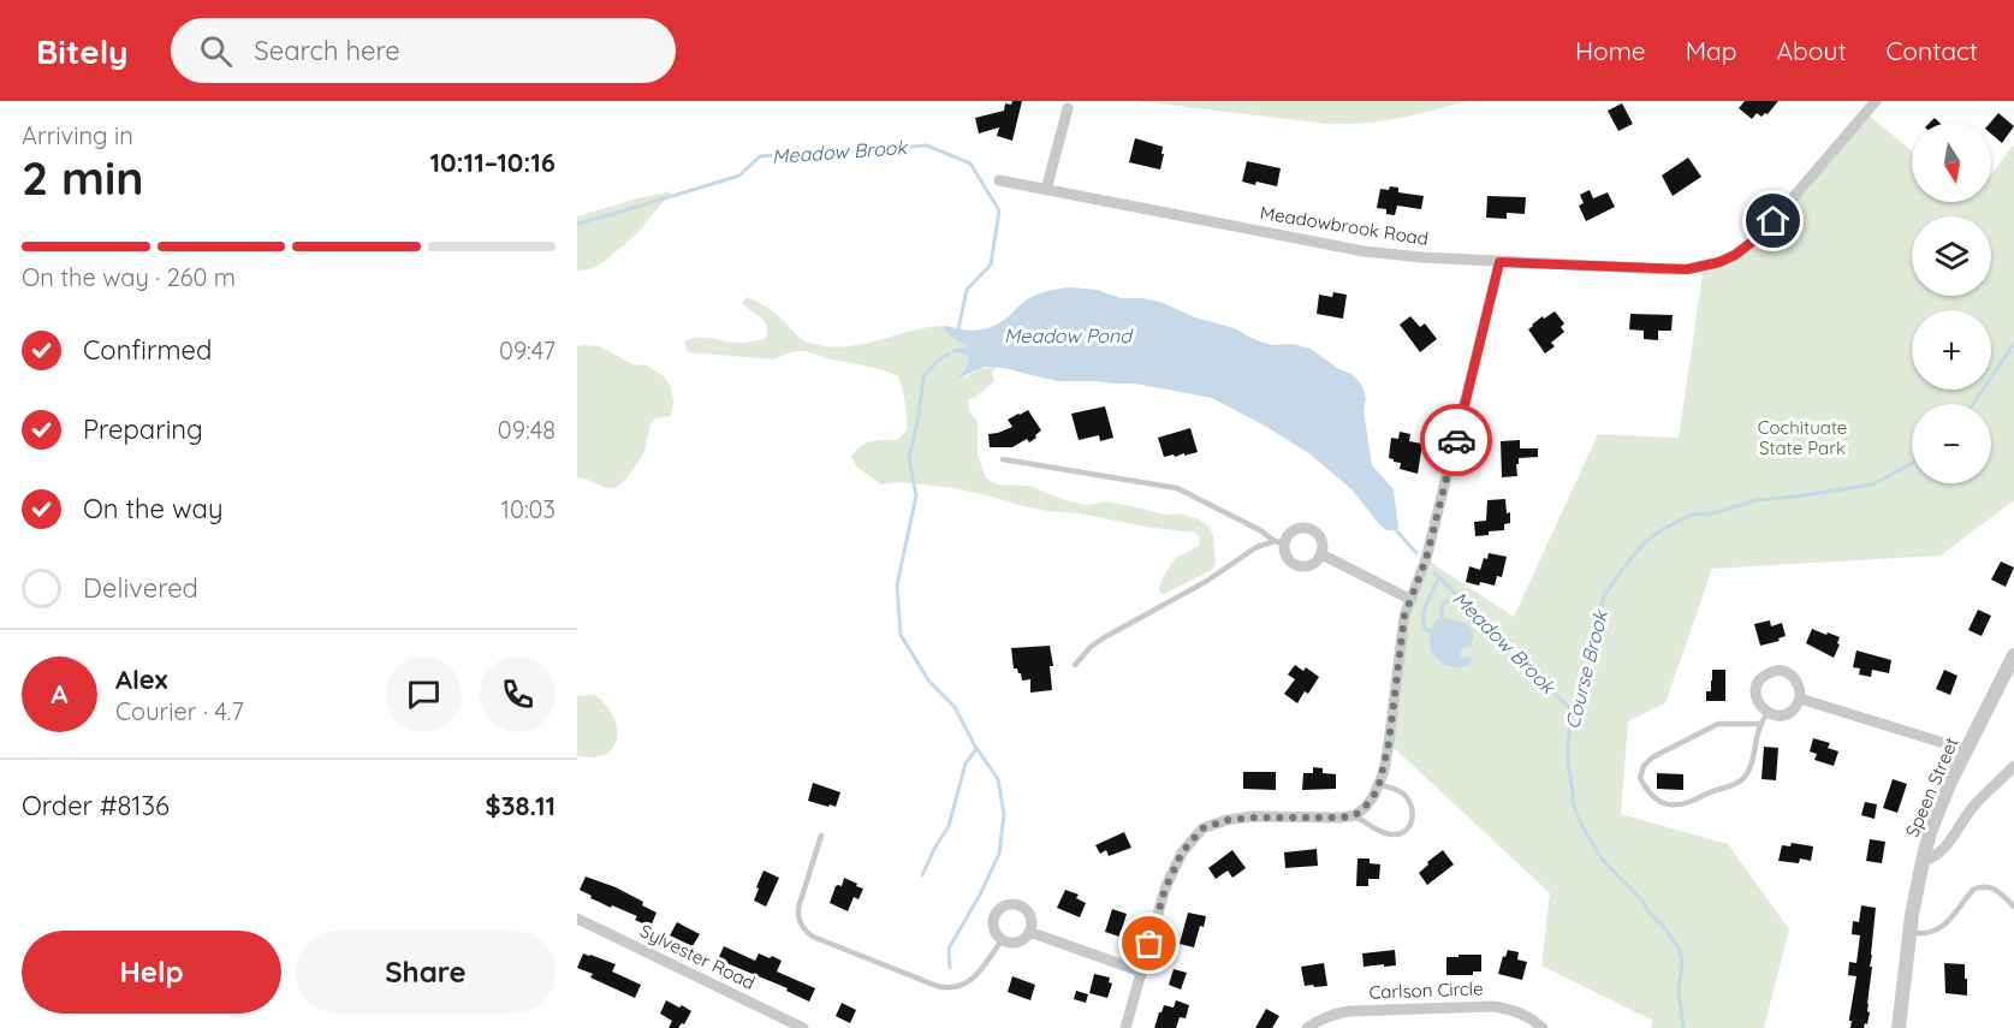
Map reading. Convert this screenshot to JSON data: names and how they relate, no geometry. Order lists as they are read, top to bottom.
{
  "streets": {
    "street": [
      "Meadowbrook Road",
      "Speen Street",
      "Sylvester Road",
      "Carlson Circle"
    ]
  },
  "water": ["Meadow Brook", "Meadow Pond", "Course Brook"],
  "parks": ["Cochituate State Park"],
  "north": "bottom",
  "page": {
    "header": "Bitely",
    "search": "Search here",
    "nav": [
      "Home",
      "Map",
      "About",
      "Contact"
    ],
    "heading": ["2 min", "Arriving in", "10:11–10:16"],
    "panel": [
      "Alex",
      "Courier · 4.7",
      "Order #8136",
      "$38.11"
    ],
    "map_buttons": ["+", "−"],
    "bar": "On the way · 260 m",
    "list": [
      ["Confirmed", "09:47"],
      ["Preparing", "09:48"],
      ["On the way", "10:03"],
      "Delivered"
    ],
    "round": "A",
    "buttons": ["Help", "Share"]
  }
}
